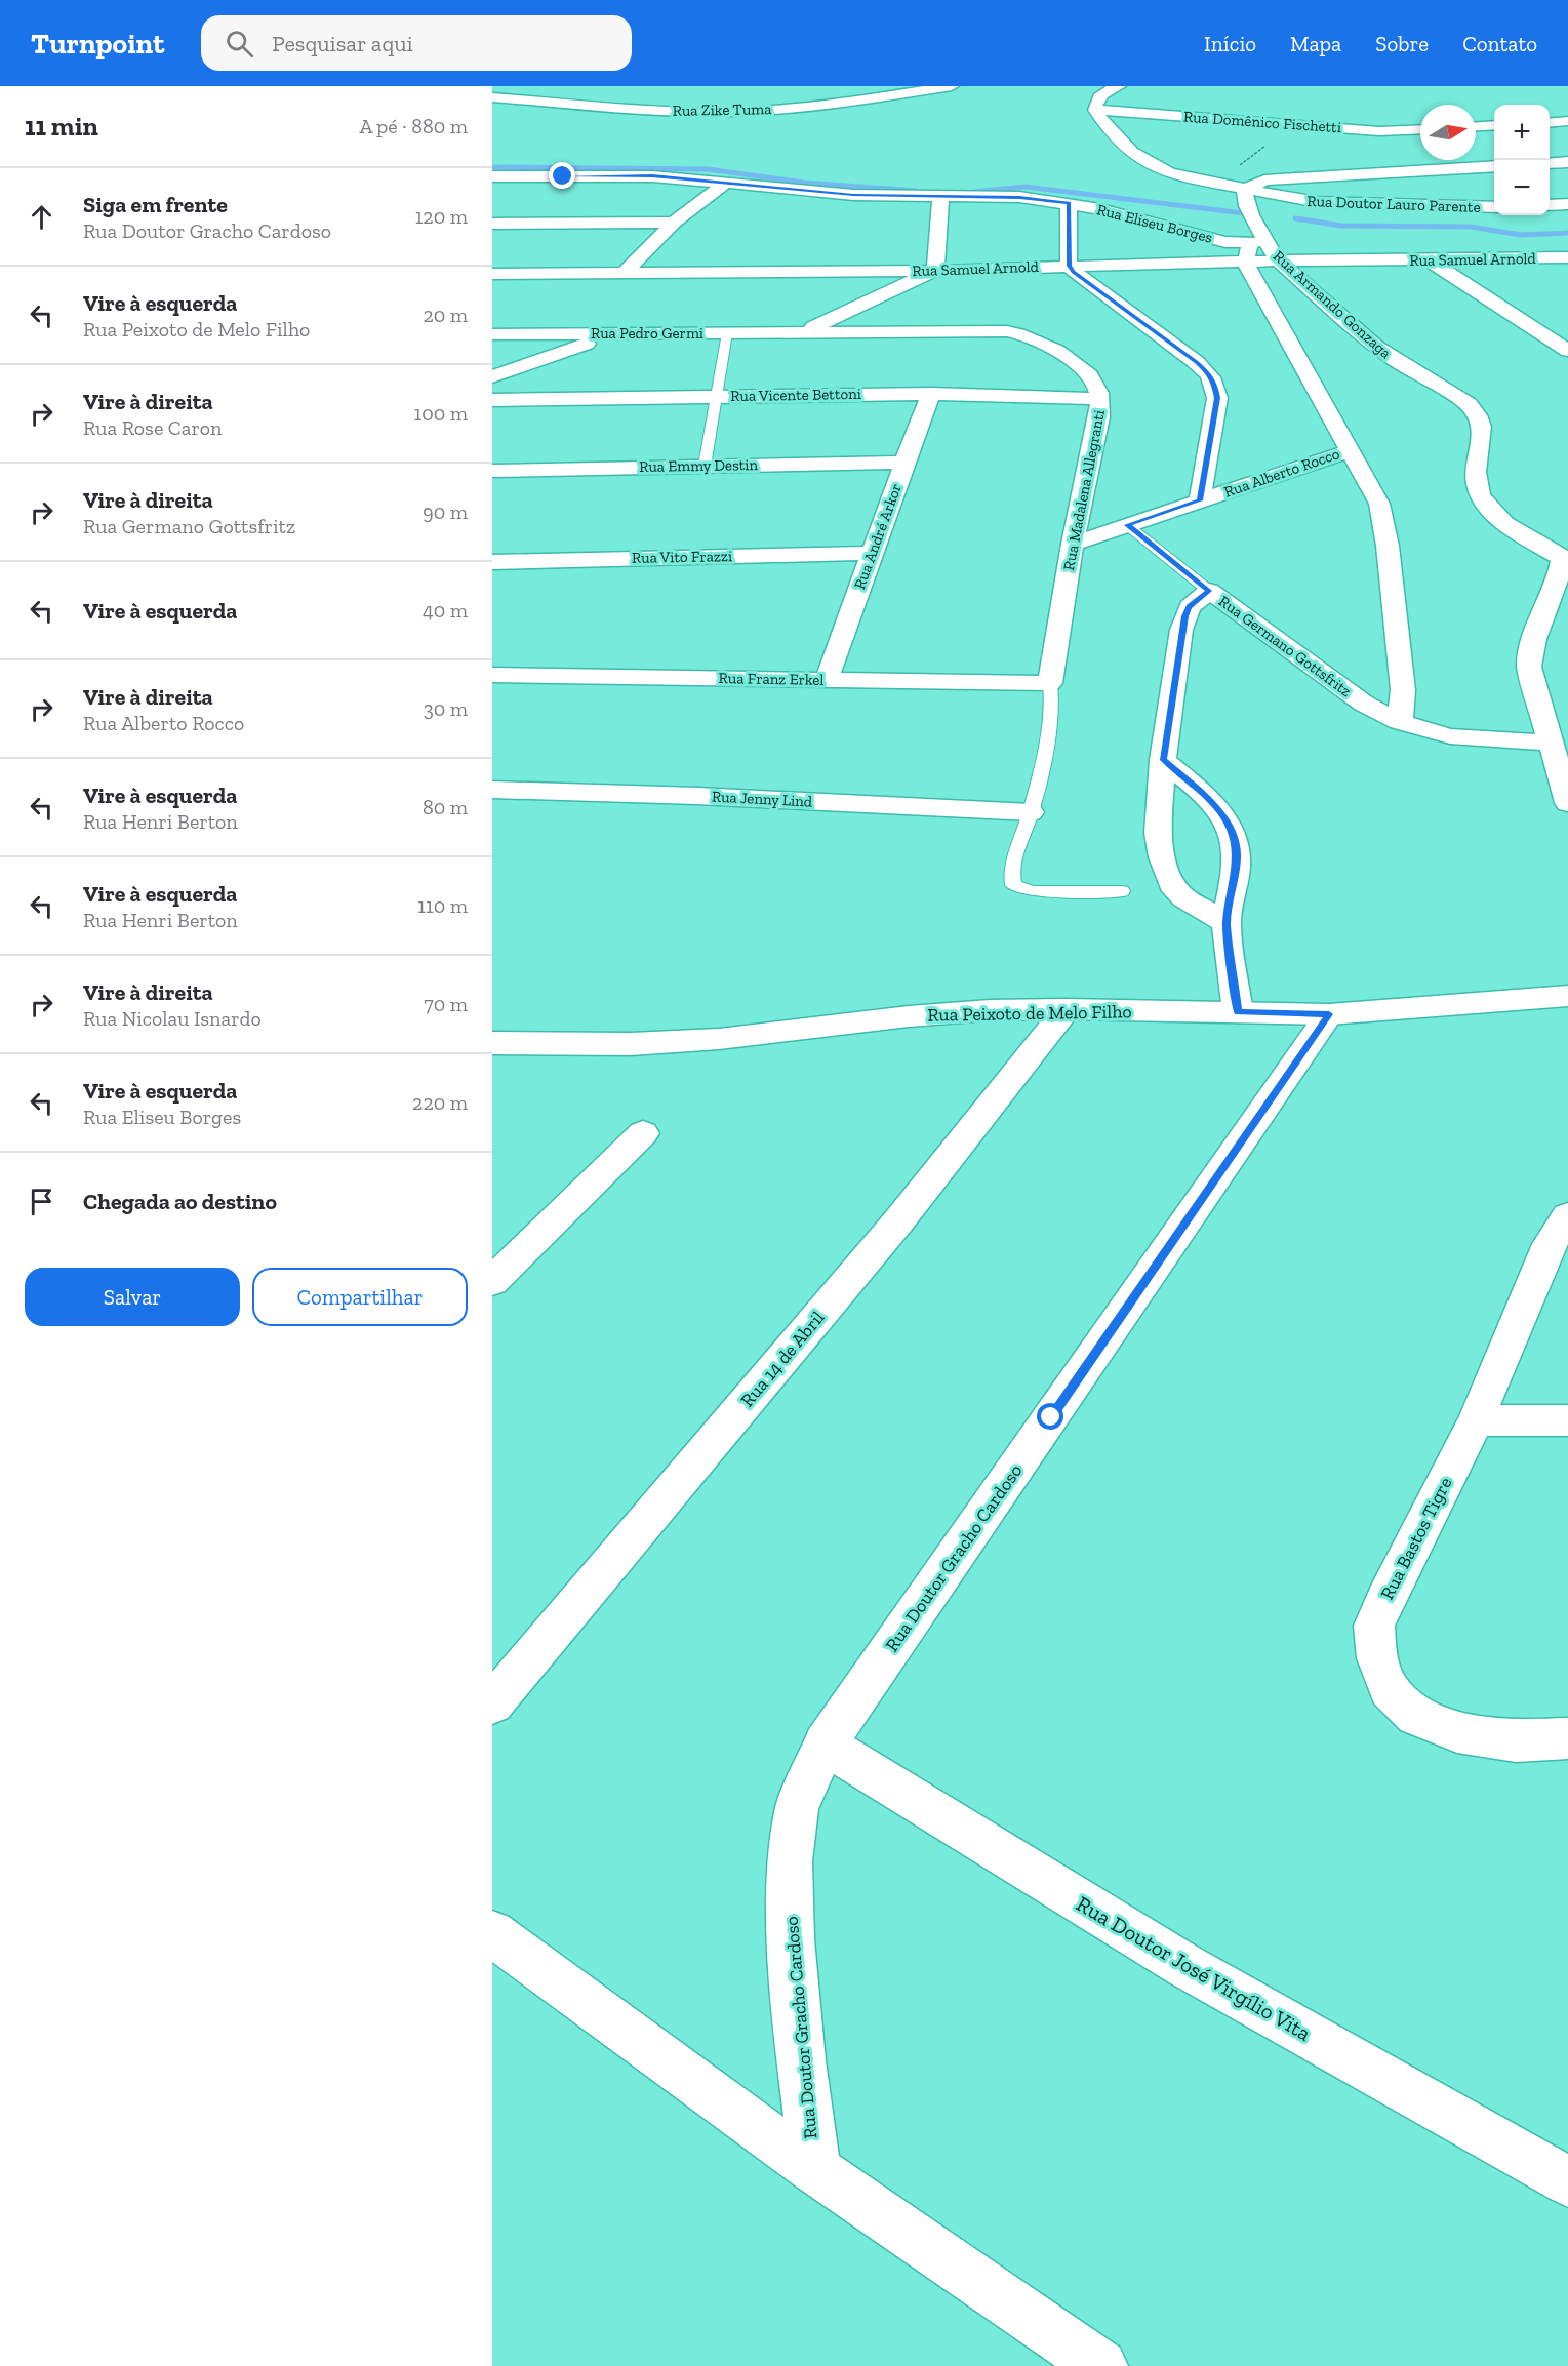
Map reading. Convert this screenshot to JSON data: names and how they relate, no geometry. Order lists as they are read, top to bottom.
{
  "streets": {
    "street": [
      "Rua Zike Tuma",
      "Rua Domênico Fischetti",
      "Rua Doutor Lauro Parente",
      "Rua Eliseu Borges",
      "Rua Samuel Arnold",
      "Rua Armando Gonzaga",
      "Rua Pedro Germi",
      "Rua Vicente Bettoni",
      "Rua Emmy Destin",
      "Rua Alberto Rocco",
      "Rua Madalena Allegranti",
      "Rua André Arkor",
      "Rua Vito Frazzi",
      "Rua Germano Gottsfritz",
      "Rua Franz Erkel",
      "Rua Jenny Lind",
      "Rua Peixoto de Melo Filho",
      "Rua 14 de Abril",
      "Rua Bastos Tigre",
      "Rua Doutor Gracho Cardoso",
      "Rua Doutor José Virgílio Vita"
    ]
  },
  "crossings": [
    ["Rua Domênico Fischetti", "Rua Doutor Lauro Parente"],
    ["Rua Doutor Lauro Parente", "Rua Armando Gonzaga"],
    ["Rua Eliseu Borges", "Rua Samuel Arnold"],
    ["Rua Eliseu Borges", "Rua Armando Gonzaga"],
    ["Rua Samuel Arnold", "Rua Armando Gonzaga"],
    ["Rua Pedro Germi", "Rua Madalena Allegranti"],
    ["Rua Vicente Bettoni", "Rua Madalena Allegranti"],
    ["Rua Vicente Bettoni", "Rua André Arkor"],
    ["Rua Emmy Destin", "Rua André Arkor"],
    ["Rua Alberto Rocco", "Rua Madalena Allegranti"],
    ["Rua Madalena Allegranti", "Rua Franz Erkel"],
    ["Rua André Arkor", "Rua Vito Frazzi"],
    ["Rua André Arkor", "Rua Franz Erkel"],
    ["Rua Peixoto de Melo Filho", "Rua 14 de Abril"],
    ["Rua Peixoto de Melo Filho", "Rua Doutor Gracho Cardoso"],
    ["Rua Doutor Gracho Cardoso", "Rua Doutor José Virgílio Vita"]
  ],
  "north": "right",
  "page": {
    "header": "Turnpoint",
    "search": "Pesquisar aqui",
    "nav": [
      "Início",
      "Mapa",
      "Sobre",
      "Contato"
    ],
    "heading": ["11 min", "A pé · 880 m"],
    "map_buttons": ["+", "−"],
    "list": [
      ["Siga em frente", "Rua Doutor Gracho Cardoso", "120 m"],
      ["Vire à esquerda", "Rua Peixoto de Melo Filho", "20 m"],
      ["Vire à direita", "Rua Rose Caron", "100 m"],
      ["Vire à direita", "Rua Germano Gottsfritz", "90 m"],
      ["Vire à esquerda", "40 m"],
      ["Vire à direita", "Rua Alberto Rocco", "30 m"],
      ["Vire à esquerda", "Rua Henri Berton", "80 m"],
      ["Vire à esquerda", "Rua Henri Berton", "110 m"],
      ["Vire à direita", "Rua Nicolau Isnardo", "70 m"],
      ["Vire à esquerda", "Rua Eliseu Borges", "220 m"],
      "Chegada ao destino"
    ],
    "buttons": ["Salvar", "Compartilhar"]
  }
}
